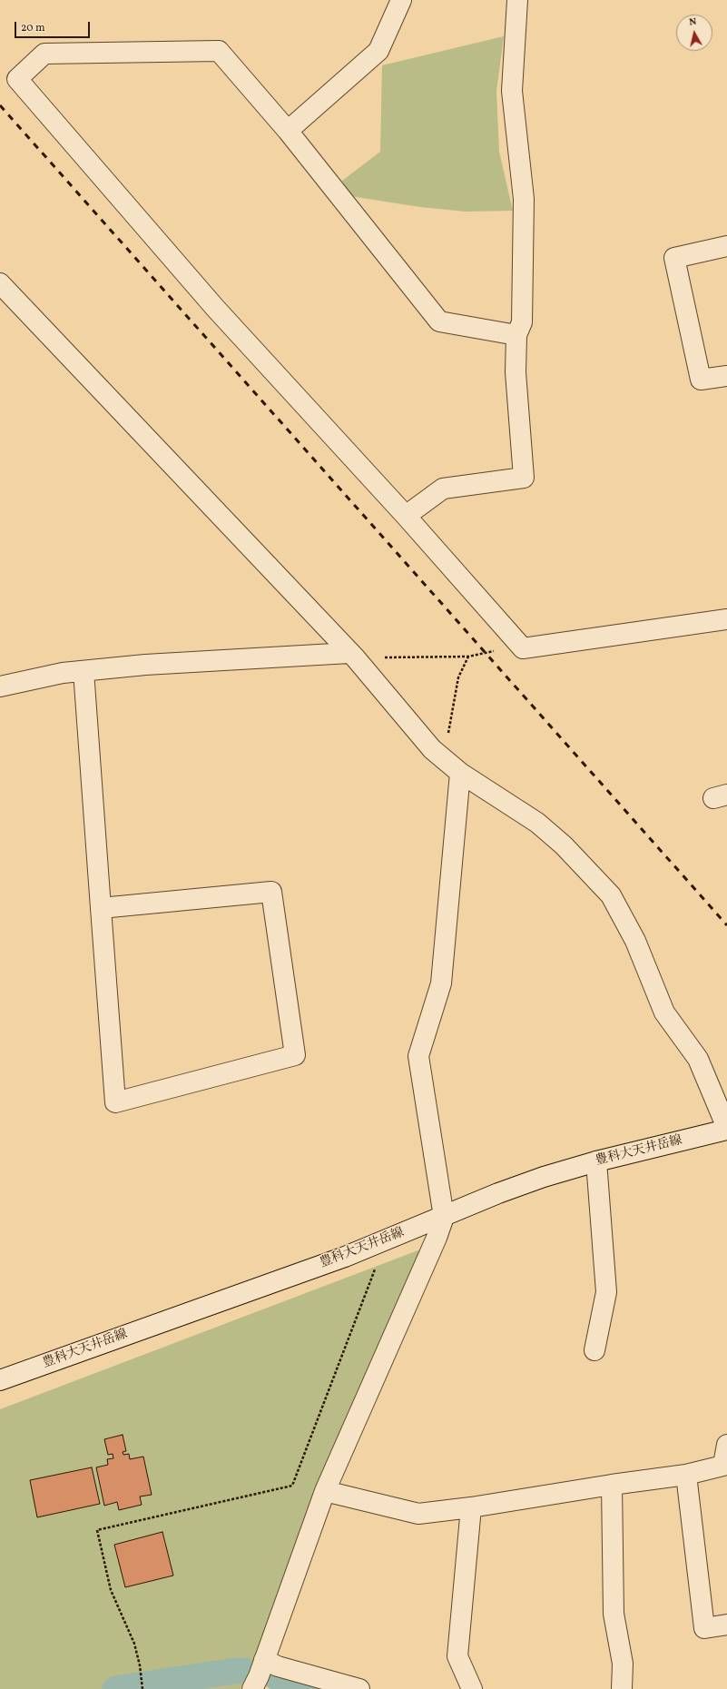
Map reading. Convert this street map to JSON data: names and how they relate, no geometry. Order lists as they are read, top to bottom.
{
  "streets": {
    "street": ["豊科大天井岳線"]
  },
  "scale_bar": "20 m",
  "north": "top"
}
